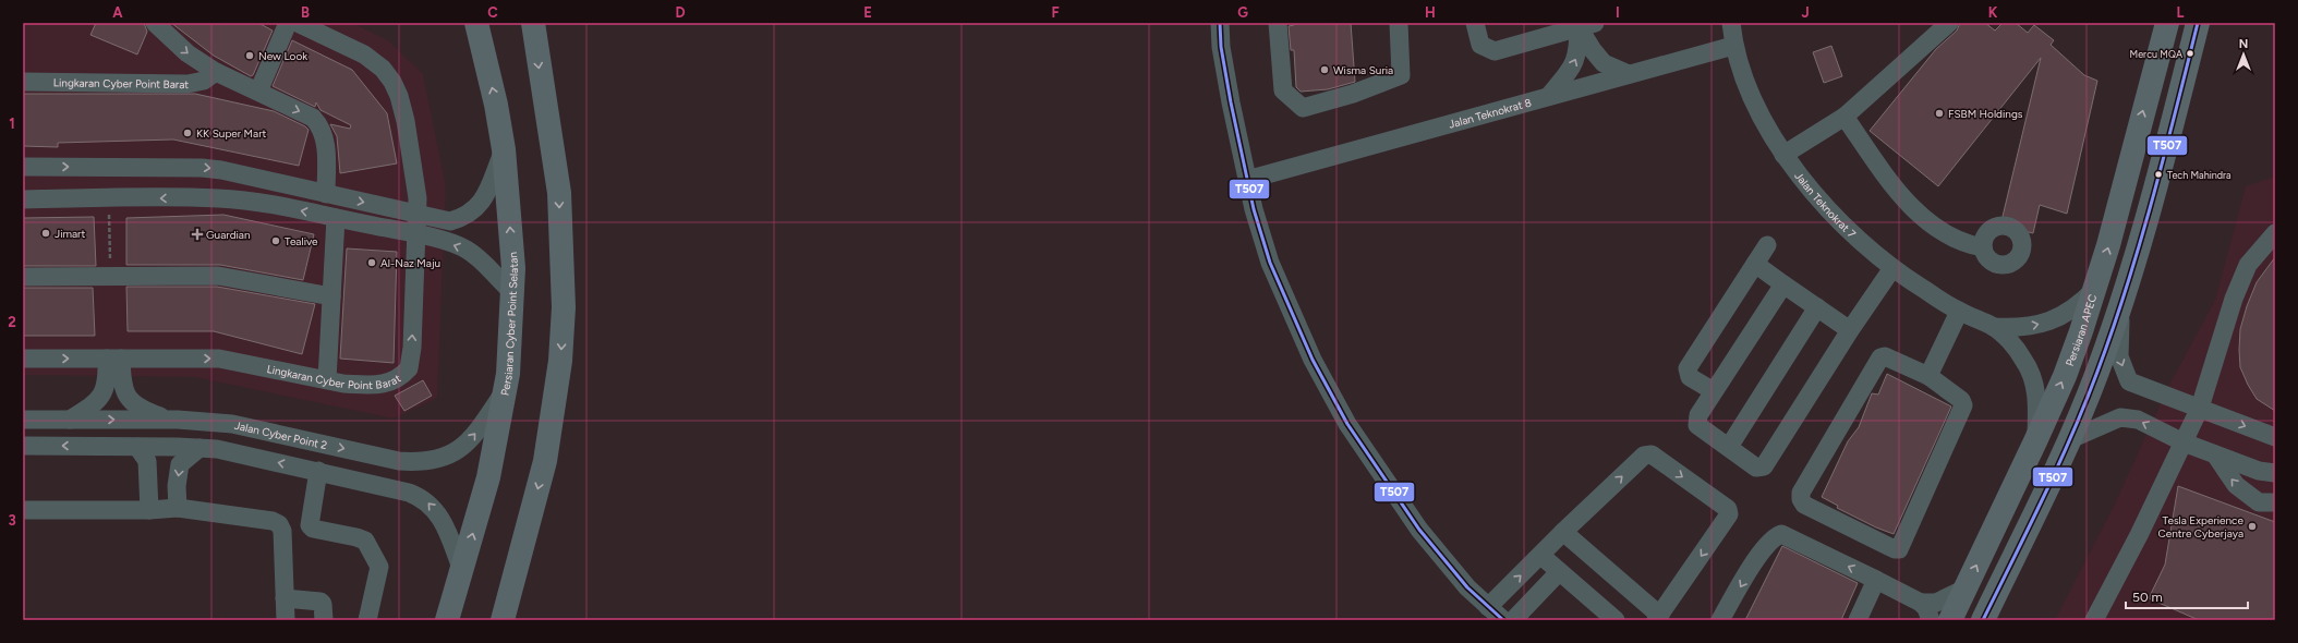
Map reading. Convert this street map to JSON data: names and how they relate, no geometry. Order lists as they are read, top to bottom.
{
  "streets": {
    "main road": ["Persiaran Cyber Point Selatan", "Persiaran APEC"],
    "street": [
      "Lingkaran Cyber Point Barat",
      "Jalan Teknokrat 8",
      "Jalan Teknokrat 7",
      "Jalan Cyber Point 2"
    ]
  },
  "crossings": [
    ["Jalan Teknokrat 8", "Jalan Teknokrat 7"],
    ["Jalan Teknokrat 7", "Persiaran APEC"],
    ["Persiaran Cyber Point Selatan", "Jalan Cyber Point 2"]
  ],
  "places": {
    "other": [
      "Mercu MQA",
      "New Look",
      "Wisma Suria",
      "FSBM Holdings",
      "KK Super Mart",
      "Tech Mahindra",
      "Jimart",
      "Tealive",
      "Al-Naz Maju",
      "Tesla Experience Centre Cyberjaya"
    ],
    "health": ["Guardian"]
  },
  "lines": ["transit line T507"],
  "scale_bar": "50 m",
  "north": "top",
  "grid": {
    "columns": [
      "A",
      "B",
      "C",
      "D",
      "E",
      "F",
      "G",
      "H",
      "I",
      "J",
      "K",
      "L"
    ],
    "rows": ["1", "2", "3"]
  }
}
